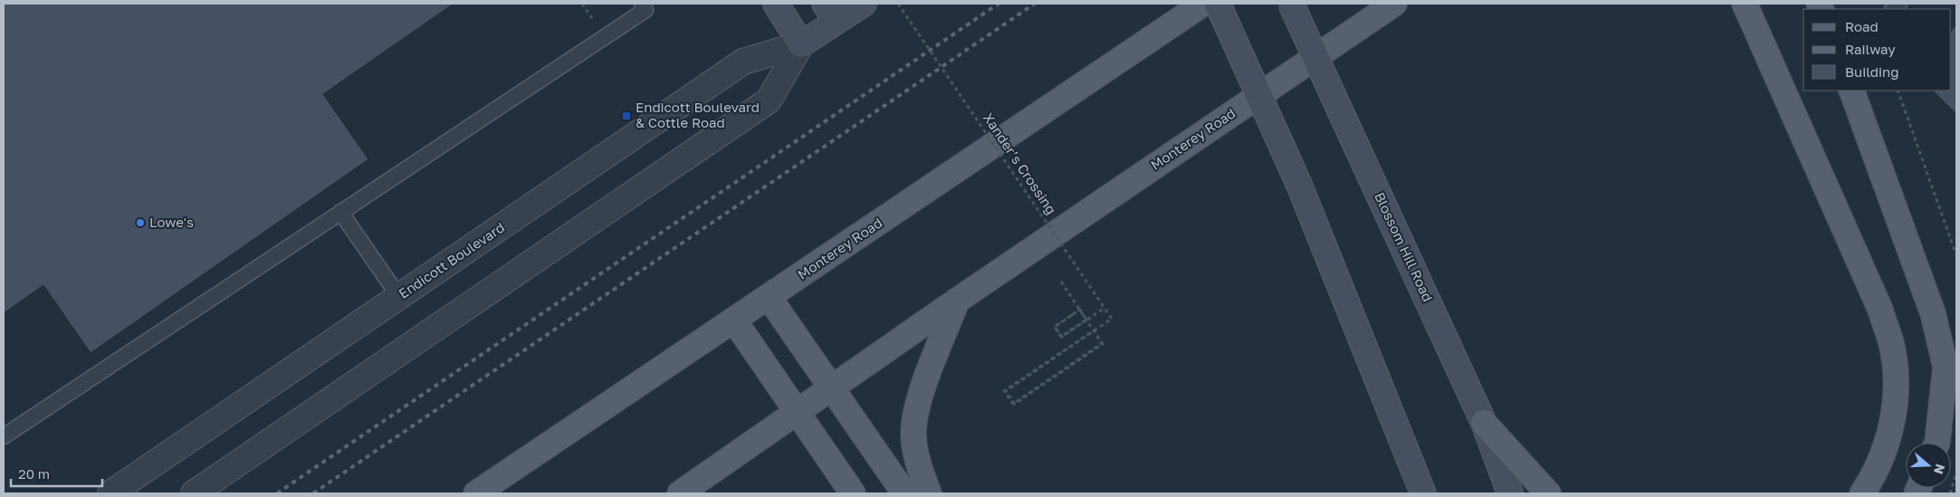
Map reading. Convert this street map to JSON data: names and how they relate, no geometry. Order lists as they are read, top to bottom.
{
  "streets": {
    "main road": ["Monterey Road", "Blossom Hill Road", "Endicott Boulevard"],
    "path": ["Xander’s Crossing"]
  },
  "places": {
    "transit": ["Endicott Boulevard & Cottle Road"],
    "other": ["Lowe's"]
  },
  "legend": ["Road", "Railway", "Building"],
  "scale_bar": "20 m",
  "north": "right"
}
